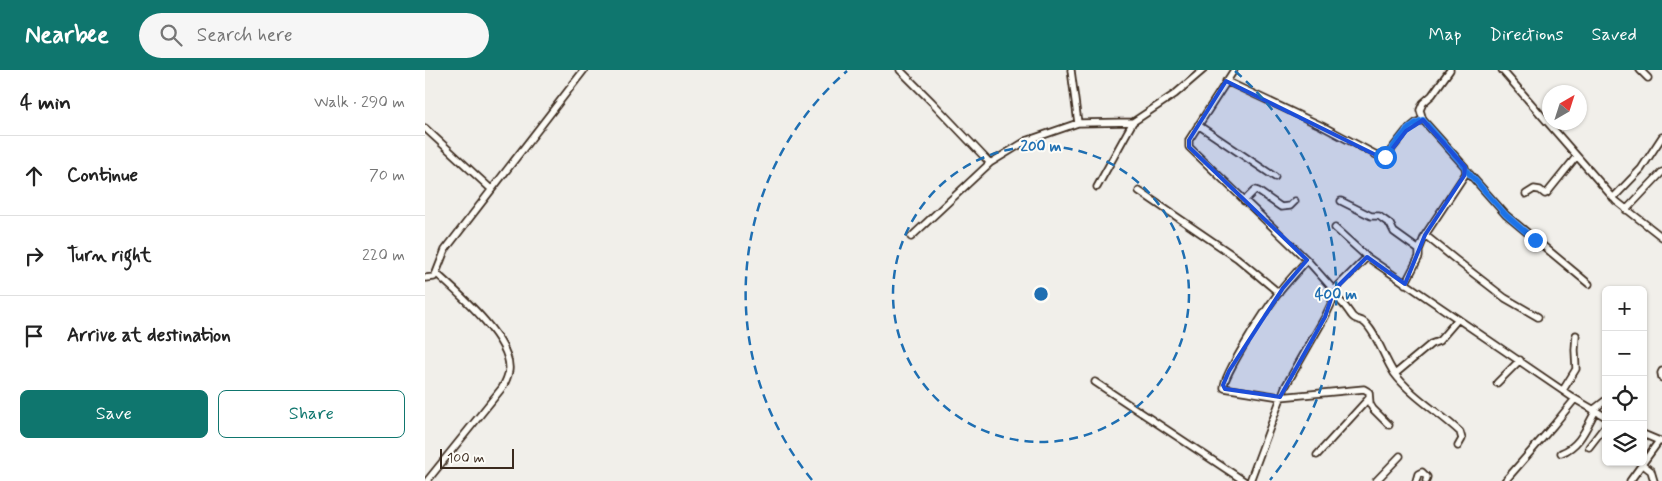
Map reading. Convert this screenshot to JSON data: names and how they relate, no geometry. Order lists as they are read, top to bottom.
{
  "scale_bar": "100 m",
  "north": "top right",
  "page": {
    "header": "Nearbee",
    "search": "Search here",
    "nav": ["Map", "Directions", "Saved"],
    "heading": ["4 min", "Walk · 290 m"],
    "list": [
      ["Continue", "70 m"],
      ["Turn right", "220 m"],
      "Arrive at destination"
    ],
    "map_buttons": ["+", "−"],
    "buttons": ["Save", "Share"],
    "scale": "100 m"
  },
  "rings": ["200 m", "400 m"]
}
